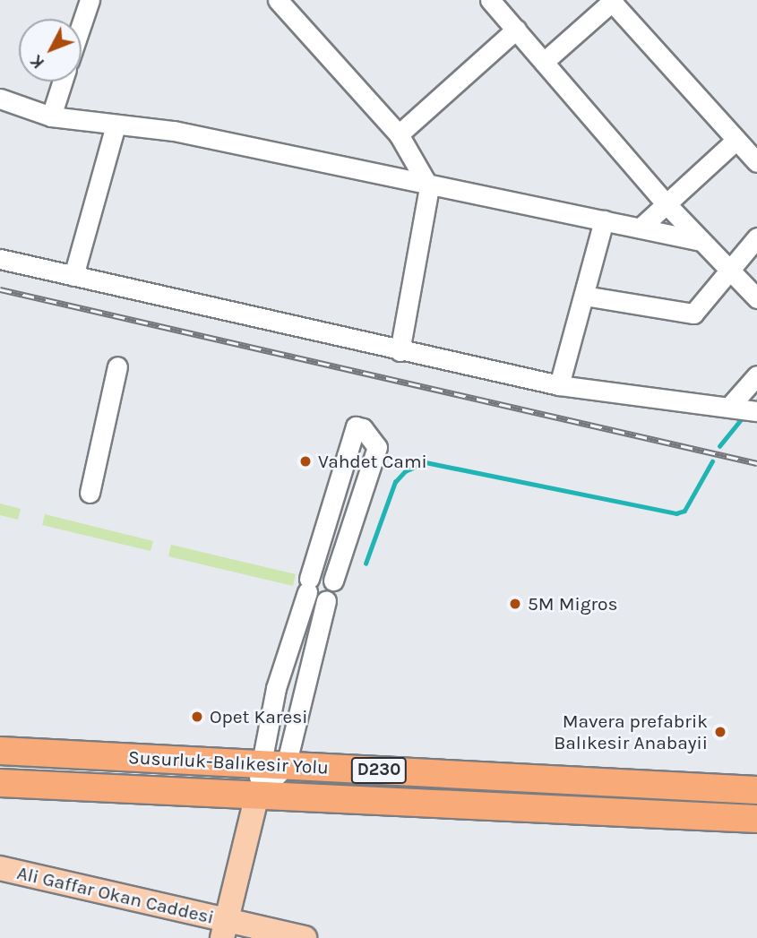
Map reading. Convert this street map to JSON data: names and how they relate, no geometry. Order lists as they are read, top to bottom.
{
  "streets": {
    "highway": ["Susurluk-Balıkesir Yolu", "D230"],
    "main road": ["Ali Gaffar Okan Caddesi"]
  },
  "places": [
    "Vahdet Cami",
    "5M Migros",
    "Opet Karesi",
    "Mavera prefabrik Balıkesir Anabayii"
  ],
  "north": "bottom left"
}
